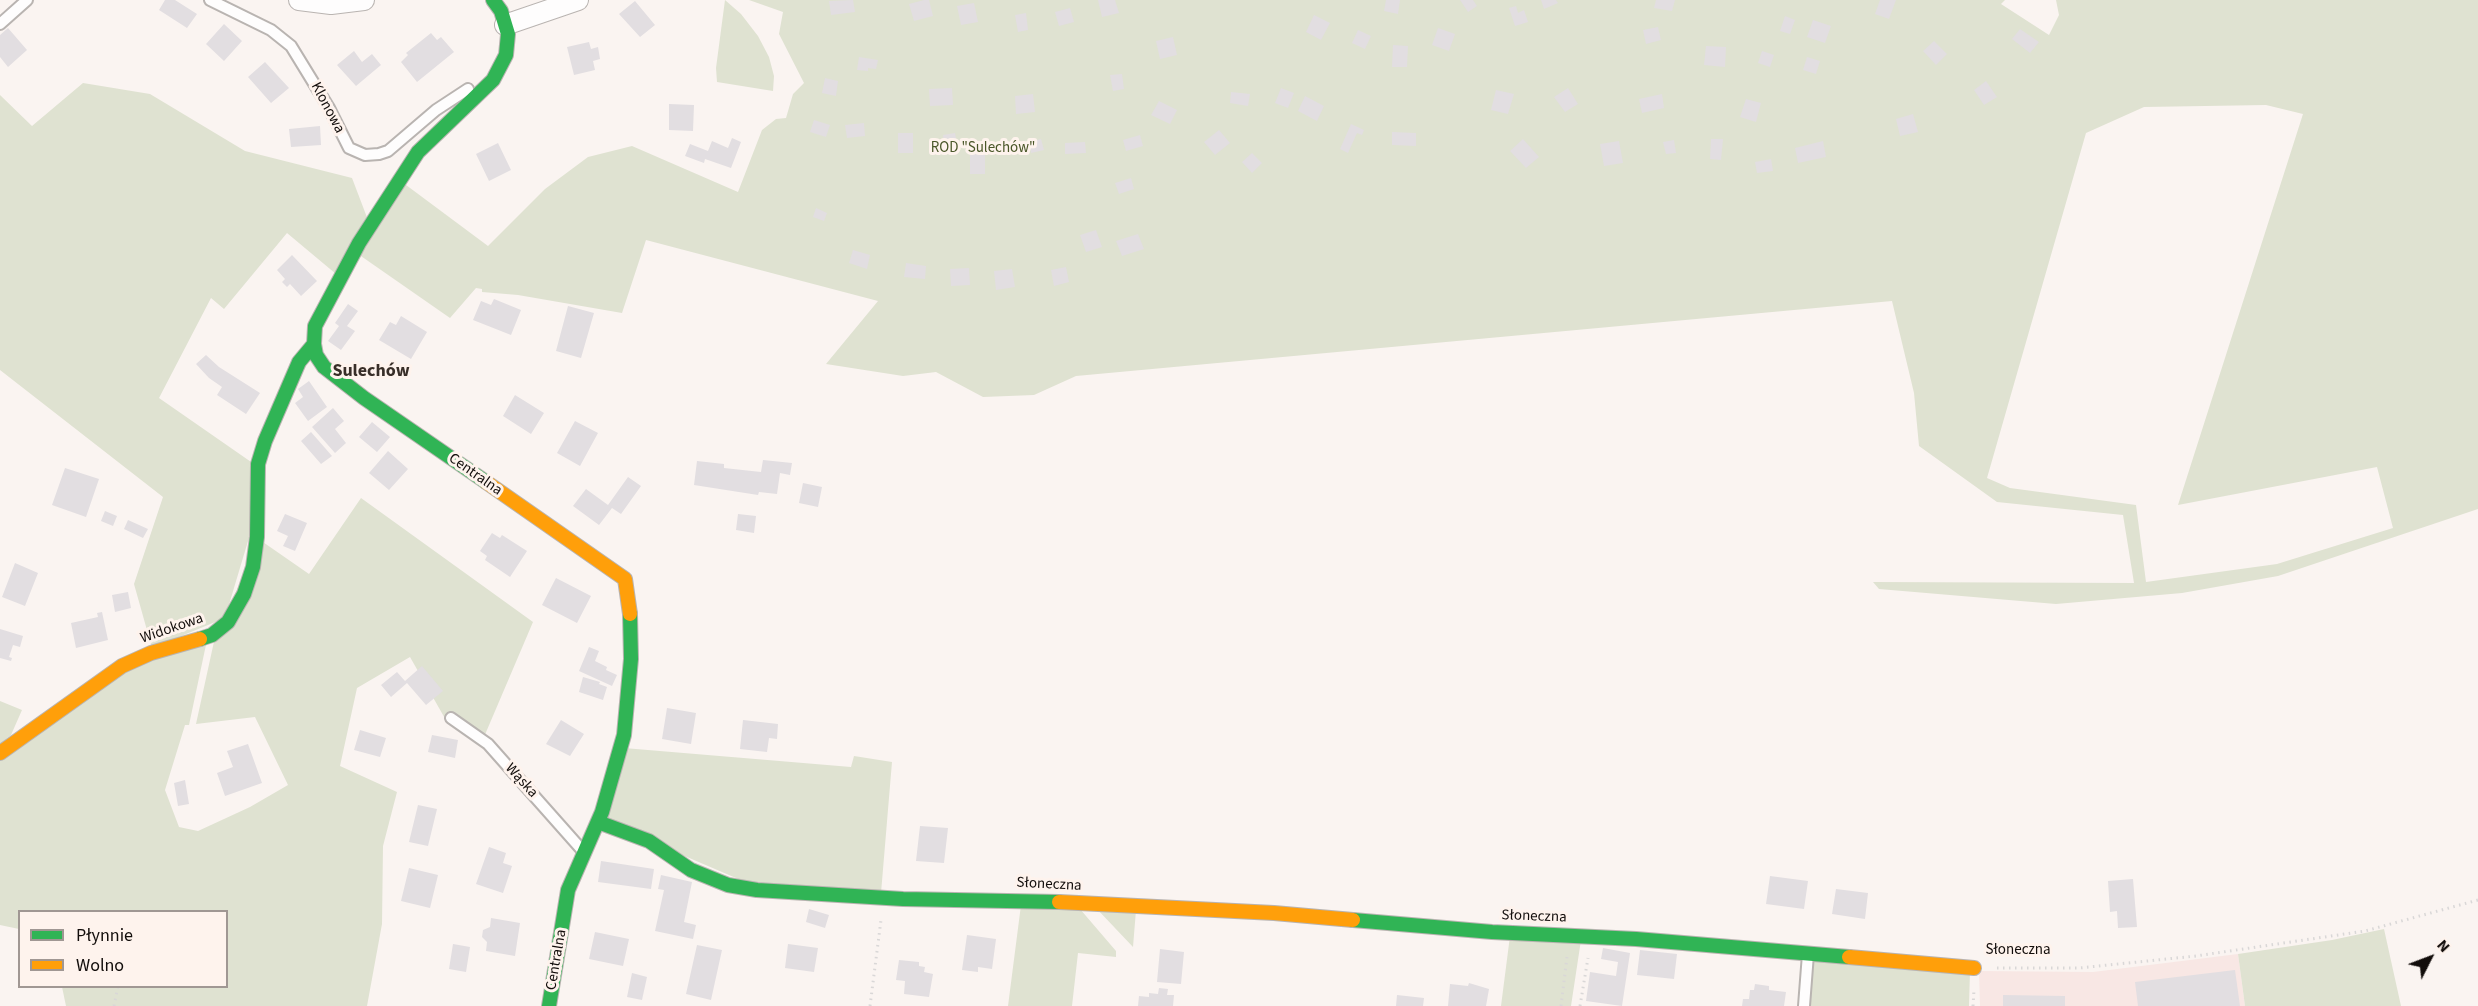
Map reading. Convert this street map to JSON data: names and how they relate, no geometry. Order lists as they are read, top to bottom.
{
  "streets": {
    "street": ["Centralna", "Widokowa", "Słoneczna"],
    "lane": ["Klonowa", "Wąska"]
  },
  "crossings": [
    ["Centralna", "Widokowa"],
    ["Centralna", "Wąska"],
    ["Centralna", "Słoneczna"]
  ],
  "districts": ["Sulechów"],
  "parks": ["ROD \"Sulechów\""],
  "legend": ["Płynnie", "Wolno"],
  "north": "top right"
}
